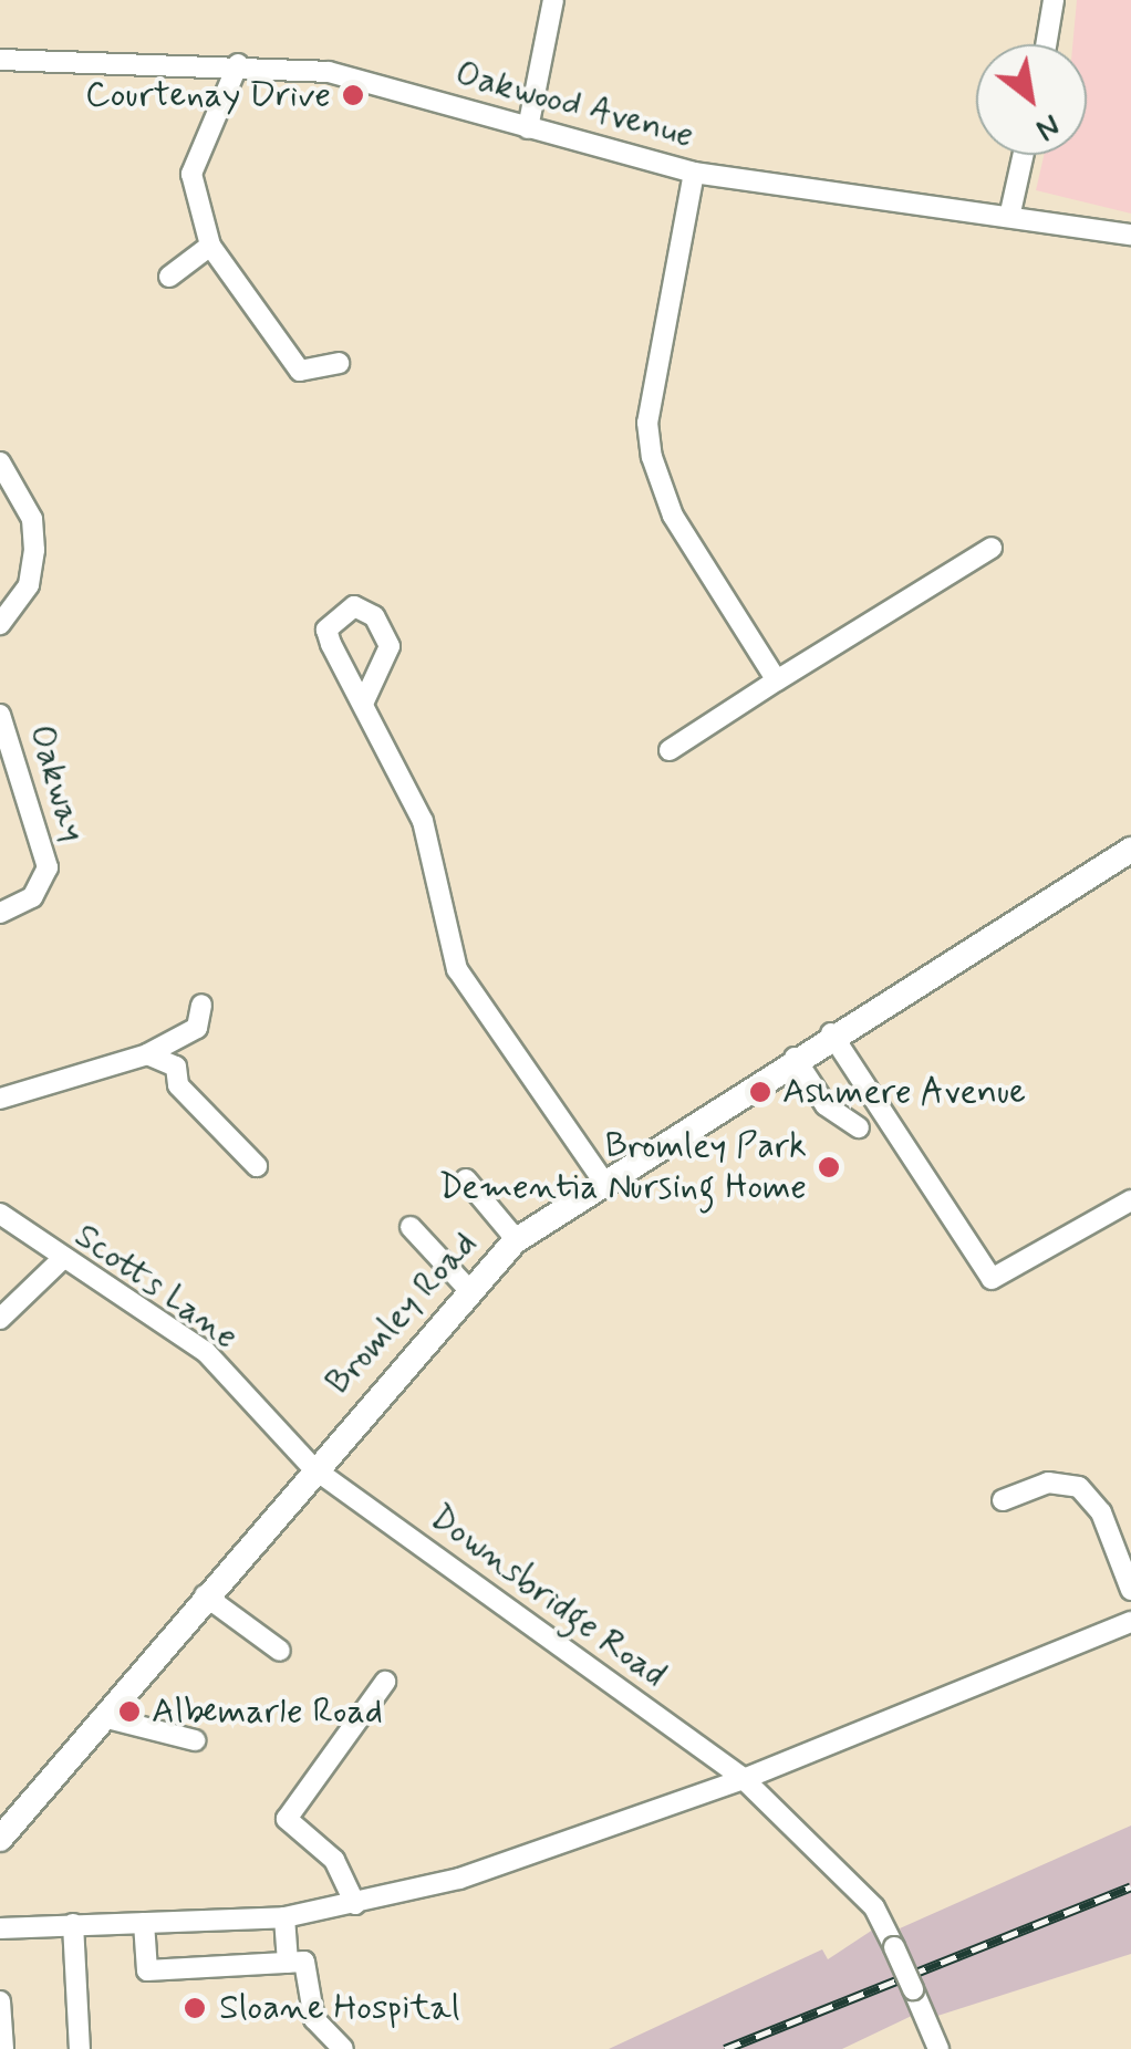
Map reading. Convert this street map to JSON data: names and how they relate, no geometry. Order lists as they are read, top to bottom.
{
  "streets": {
    "main road": ["Bromley Road"],
    "street": [
      "Oakwood Avenue",
      "Oakway",
      "Scotts Lane",
      "Downsbridge Road"
    ]
  },
  "crossings": [
    ["Scotts Lane", "Bromley Road"],
    ["Scotts Lane", "Downsbridge Road"],
    ["Bromley Road", "Downsbridge Road"]
  ],
  "places": [
    "Courtenay Drive",
    "Ashmere Avenue",
    "Bromley Park Dementia Nursing Home",
    "Albemarle Road",
    "Sloane Hospital"
  ],
  "north": "bottom right"
}
